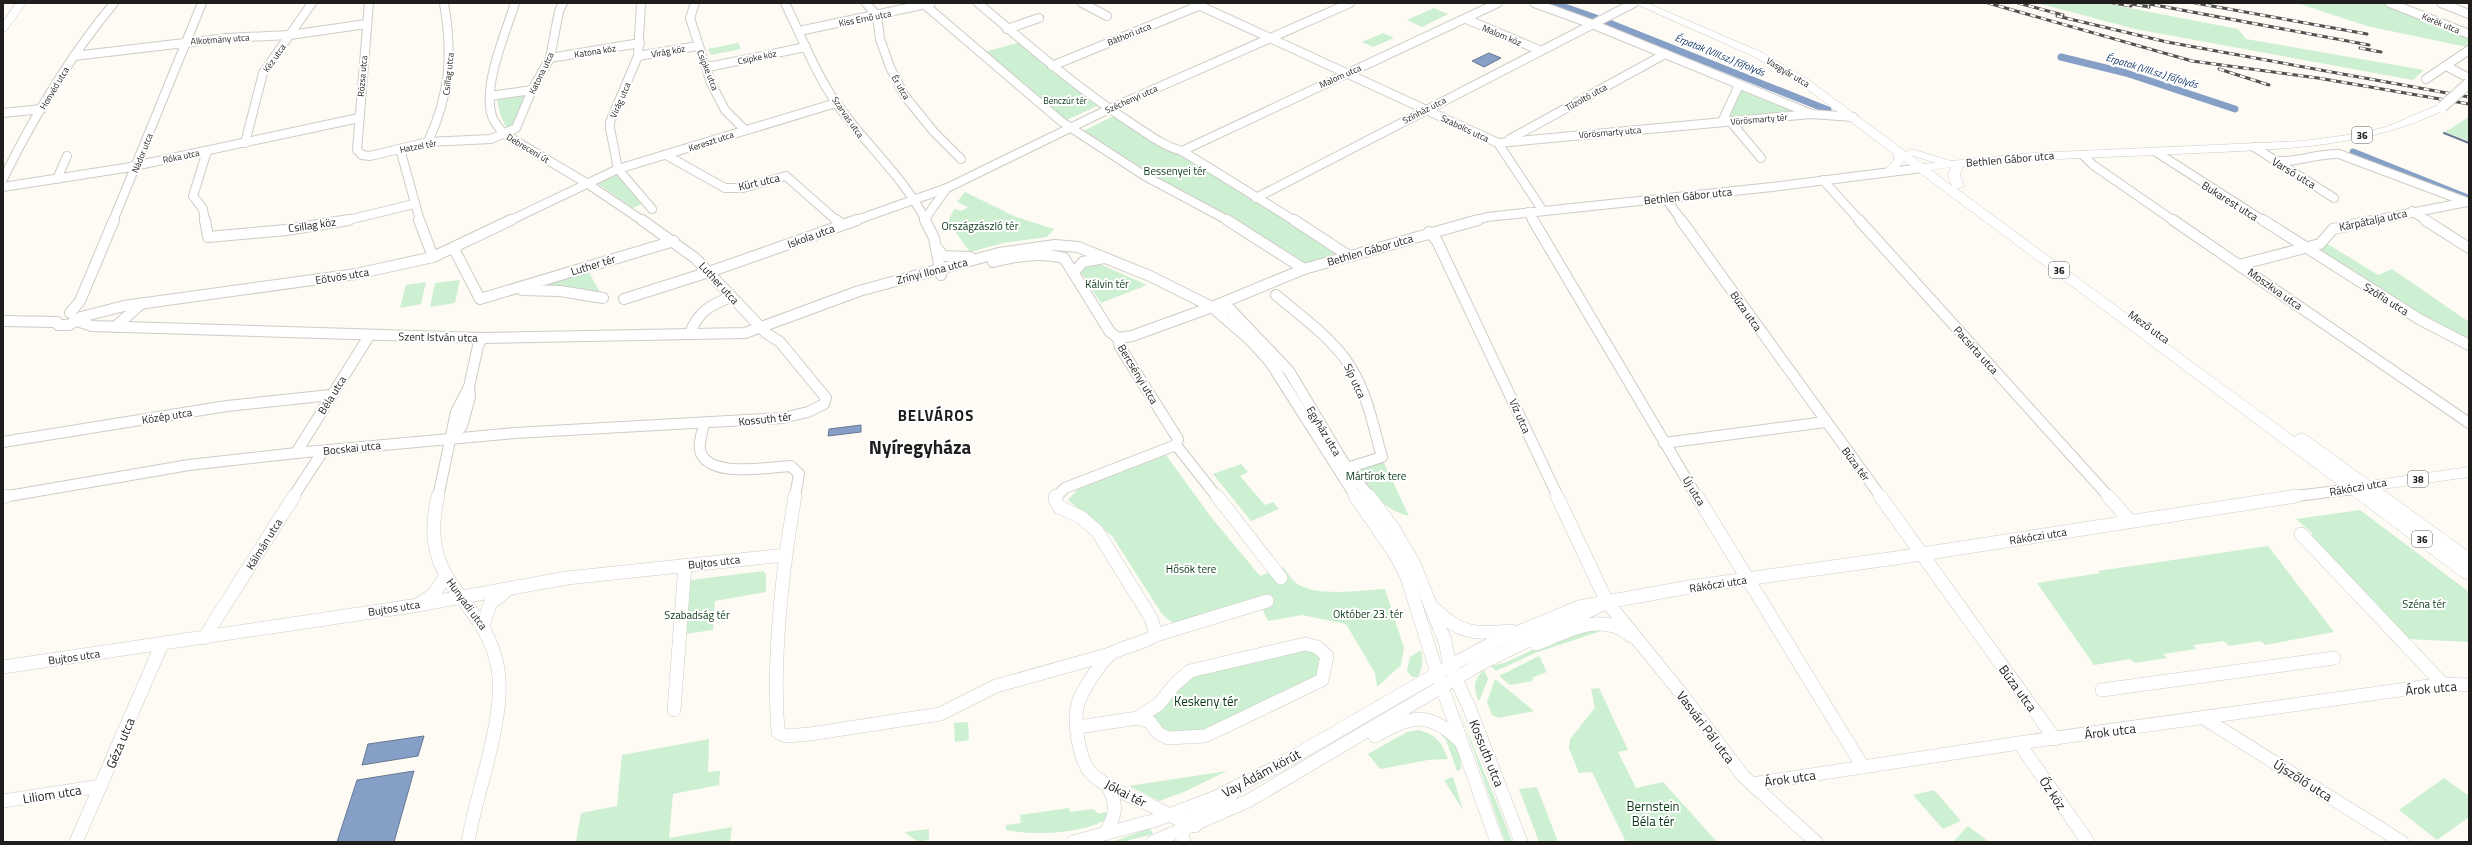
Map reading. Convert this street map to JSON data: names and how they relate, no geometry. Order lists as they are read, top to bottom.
{
  "streets": {
    "main road": [
      "Vasgyár utca",
      "36",
      "Bethlen Gábor utca",
      "Mező utca",
      "38",
      "Rákóczi utca"
    ],
    "street": [
      "Kiss Ernő utca",
      "Kerék utca",
      "Báthori utca",
      "Malom köz",
      "Alkotmány utca",
      "Katona köz",
      "Virág köz",
      "Csipke köz",
      "Kéz utca",
      "Csipke utca",
      "Katona utca",
      "Csillag utca",
      "Rózsa utca",
      "Malom utca",
      "Ér utca",
      "Honvéd utca",
      "Tűzoltó utca",
      "Széchenyi utca",
      "Virág utca",
      "Színház utca",
      "Szarvas utca",
      "Vörösmarty tér",
      "Szabolcs utca",
      "Vörösmarty utca",
      "Kereszt utca",
      "Hatzel tér",
      "Debreceni út",
      "Nádor utca",
      "Róka utca",
      "Varsó utca",
      "Kürt utca",
      "Bukarest utca",
      "Kárpátalja utca",
      "Csillag köz",
      "Iskola utca",
      "Luther tér",
      "Zrínyi Ilona utca",
      "Eötvös utca",
      "Luther utca",
      "Moszkva utca",
      "Szófia utca",
      "Búza utca",
      "Szent István utca",
      "Pacsirta utca",
      "Bercsényi utca",
      "Síp utca",
      "Béla utca",
      "Közép utca",
      "Víz utca",
      "Kossuth tér",
      "Egyház utca",
      "Bocskai utca",
      "Búza tér",
      "Új utca",
      "Kálmán utca",
      "Bujtos utca",
      "Hunyadi utca",
      "Árok utca",
      "Vasvári Pál utca",
      "Géza utca",
      "Kossuth utca",
      "Vay Ádám körút",
      "Újszőlő utca",
      "Jókai tér",
      "Őz köz",
      "Liliom utca"
    ]
  },
  "crossings": [
    ["Kiss Ernő utca", "Ér utca"],
    ["Kiss Ernő utca", "Szarvas utca"],
    ["Báthori utca", "Szabolcs utca"],
    ["Malom köz", "Malom utca"],
    ["Malom köz", "Színház utca"],
    ["Alkotmány utca", "Kéz utca"],
    ["Alkotmány utca", "Rózsa utca"],
    ["Alkotmány utca", "Honvéd utca"],
    ["Alkotmány utca", "Nádor utca"],
    ["Katona köz", "Katona utca"],
    ["Katona köz", "Virág utca"],
    ["Virág köz", "Csipke utca"],
    ["Virág köz", "Virág utca"],
    ["Csipke köz", "Csipke utca"],
    ["Csipke köz", "Szarvas utca"],
    ["Kéz utca", "Róka utca"],
    ["Csipke utca", "Kereszt utca"],
    ["Vasgyár utca", "Vörösmarty tér"],
    ["Vasgyár utca", "Bethlen Gábor utca"],
    ["Vasgyár utca", "Mező utca"],
    ["Katona utca", "Hatzel tér"],
    ["Katona utca", "Debreceni út"],
    ["Csillag utca", "Hatzel tér"],
    ["Rózsa utca", "Hatzel tér"],
    ["Rózsa utca", "Róka utca"],
    ["Malom utca", "Szabolcs utca"],
    ["Tűzoltó utca", "Vörösmarty tér"],
    ["Tűzoltó utca", "Szabolcs utca"],
    ["Tűzoltó utca", "Vörösmarty utca"],
    ["Széchenyi utca", "Szarvas utca"],
    ["Széchenyi utca", "Szabolcs utca"],
    ["Széchenyi utca", "Iskola utca"],
    ["Virág utca", "Kereszt utca"],
    ["Színház utca", "Szabolcs utca"],
    ["Szarvas utca", "Kereszt utca"],
    ["Szarvas utca", "Iskola utca"],
    ["Vörösmarty tér", "Vörösmarty utca"],
    ["Szabolcs utca", "Vörösmarty utca"],
    ["Szabolcs utca", "Bethlen Gábor utca"],
    ["36", "Mező utca"],
    ["36", "Rákóczi utca"],
    ["Kereszt utca", "Debreceni út"],
    ["Kereszt utca", "Kürt utca"],
    ["Kereszt utca", "Eötvös utca"],
    ["Kereszt utca", "Luther utca"],
    ["Hatzel tér", "Debreceni út"],
    ["Debreceni út", "Eötvös utca"],
    ["Debreceni út", "Luther utca"],
    ["Nádor utca", "Róka utca"],
    ["Nádor utca", "Eötvös utca"],
    ["Nádor utca", "Szent István utca"],
    ["Róka utca", "Csillag köz"],
    ["Bethlen Gábor utca", "Varsó utca"],
    ["Bethlen Gábor utca", "Bukarest utca"],
    ["Bethlen Gábor utca", "Moszkva utca"],
    ["Bethlen Gábor utca", "Búza utca"],
    ["Bethlen Gábor utca", "Mező utca"],
    ["Bethlen Gábor utca", "Pacsirta utca"],
    ["Bethlen Gábor utca", "Bercsényi utca"],
    ["Bethlen Gábor utca", "Víz utca"],
    ["Bethlen Gábor utca", "Egyház utca"],
    ["Bethlen Gábor utca", "Új utca"],
    ["Kürt utca", "Iskola utca"],
    ["Bukarest utca", "Kárpátalja utca"],
    ["Bukarest utca", "Szófia utca"],
    ["Kárpátalja utca", "Moszkva utca"],
    ["Kárpátalja utca", "Szófia utca"],
    ["Iskola utca", "Luther utca"],
    ["Luther tér", "Eötvös utca"],
    ["Luther tér", "Luther utca"],
    ["Zrínyi Ilona utca", "Luther utca"],
    ["Zrínyi Ilona utca", "Szent István utca"],
    ["Zrínyi Ilona utca", "Egyház utca"],
    ["Eötvös utca", "Luther utca"],
    ["Eötvös utca", "Szent István utca"],
    ["Luther utca", "Szent István utca"],
    ["Luther utca", "Kossuth tér"],
    ["Búza utca", "Búza tér"],
    ["Búza utca", "Árok utca"],
    ["Mező utca", "Rákóczi utca"],
    ["Szent István utca", "Béla utca"],
    ["Pacsirta utca", "Rákóczi utca"],
    ["Síp utca", "Egyház utca"],
    ["Béla utca", "Közép utca"],
    ["Béla utca", "Bocskai utca"],
    ["Víz utca", "Rákóczi utca"],
    ["Víz utca", "Vasvári Pál utca"],
    ["Kossuth tér", "Bocskai utca"],
    ["Egyház utca", "Rákóczi utca"],
    ["Egyház utca", "Kossuth utca"],
    ["Egyház utca", "Vay Ádám körút"],
    ["Bocskai utca", "Kálmán utca"],
    ["Bocskai utca", "Hunyadi utca"],
    ["Búza tér", "Rákóczi utca"],
    ["Rákóczi utca", "Új utca"],
    ["Rákóczi utca", "Vasvári Pál utca"],
    ["Rákóczi utca", "Kossuth utca"],
    ["Rákóczi utca", "Vay Ádám körút"],
    ["Új utca", "Árok utca"],
    ["Kálmán utca", "Bujtos utca"],
    ["Bujtos utca", "Hunyadi utca"],
    ["Bujtos utca", "Géza utca"],
    ["Árok utca", "Vasvári Pál utca"],
    ["Árok utca", "Újszőlő utca"],
    ["Árok utca", "Őz köz"],
    ["Géza utca", "Liliom utca"],
    ["Kossuth utca", "Vay Ádám körút"],
    ["Vay Ádám körút", "Jókai tér"]
  ],
  "districts": ["BELVÁROS", "Nyíregyháza"],
  "water": ["Érpatak (VIII.sz.) főfolyás"],
  "parks": [
    "Benczúr tér",
    "Bessenyei tér",
    "Országzászló tér",
    "Kálvin tér",
    "Mártírok tere",
    "Hősök tere",
    "Széna tér",
    "Október 23. tér",
    "Szabadság tér",
    "Keskeny tér",
    "Bernstein Béla tér"
  ]
}
